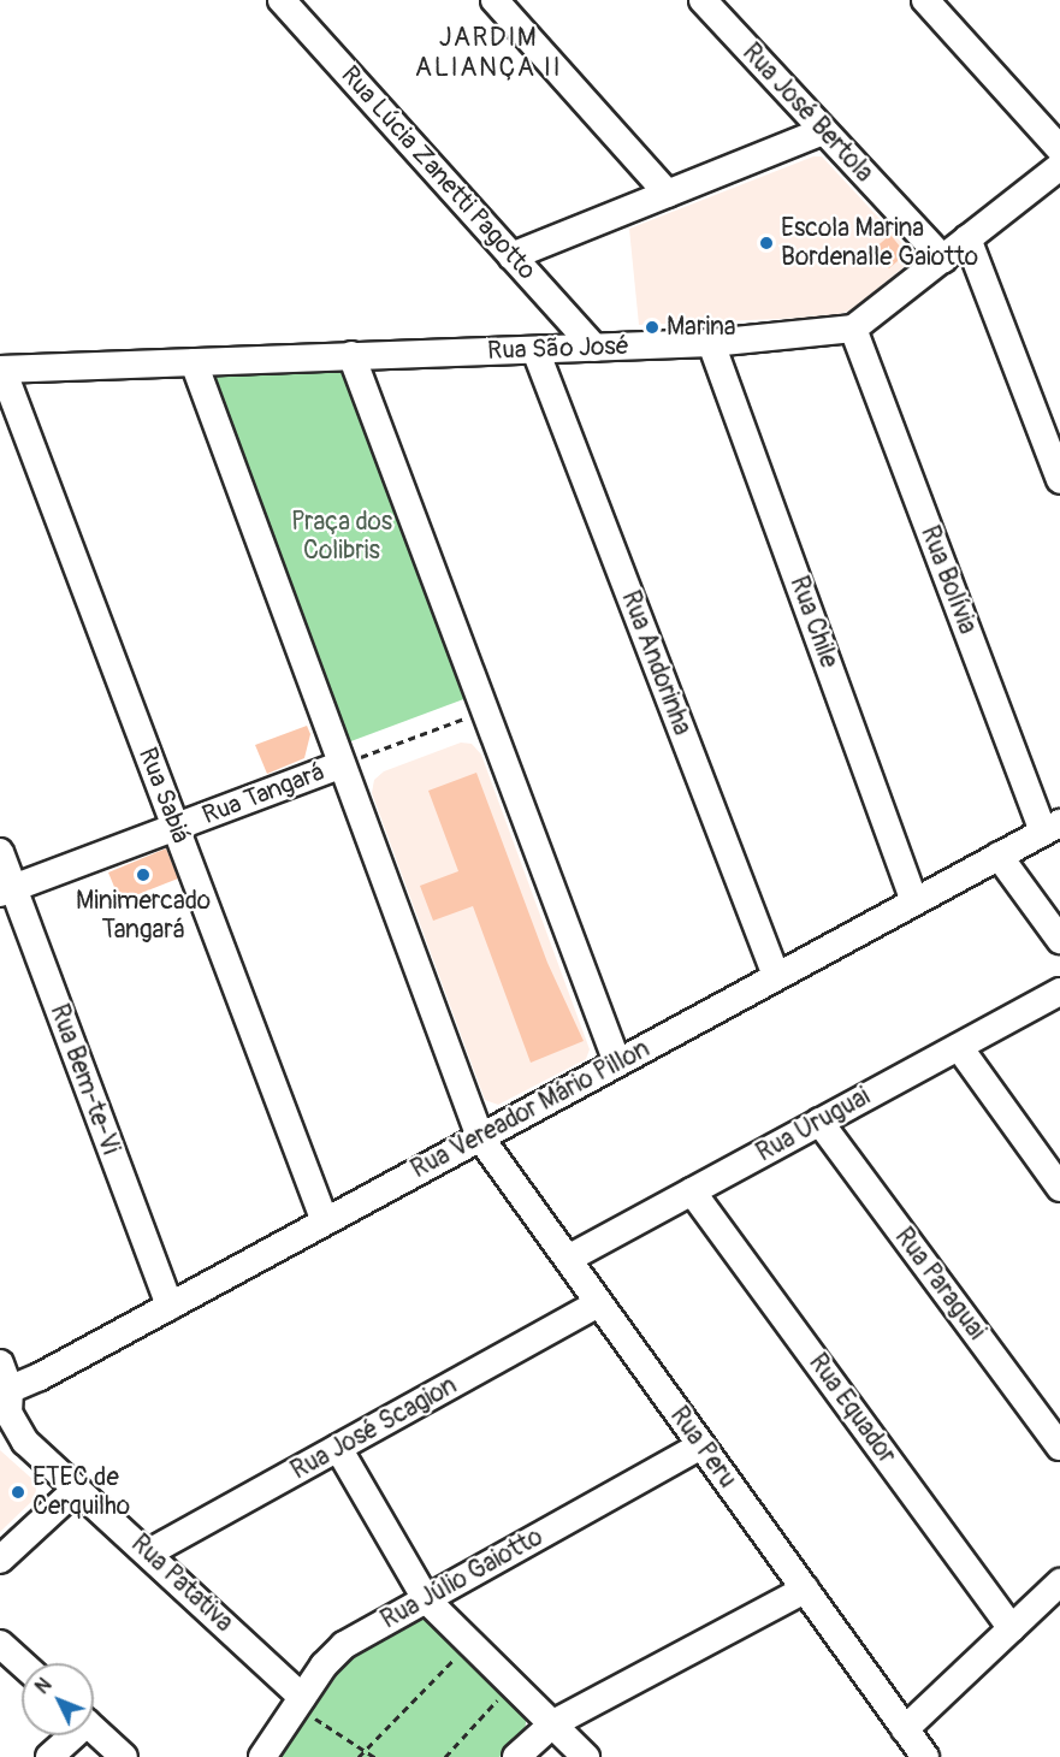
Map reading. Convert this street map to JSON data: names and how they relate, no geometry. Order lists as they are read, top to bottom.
{
  "streets": {
    "street": [
      "Rua José Bertola",
      "Rua Lúcia Zanetti Pagotto",
      "Rua São José",
      "Rua Bolívia",
      "Rua Chile",
      "Rua Andorinha",
      "Rua Tangará",
      "Rua Sabiá",
      "Rua Bem-te-Vi",
      "Rua Vereador Mário Pillon",
      "Rua Uruguai",
      "Rua Paraguai",
      "Rua Equador",
      "Rua José Scagion",
      "Rua Peru",
      "Rua Júlio Gaiotto",
      "Rua Patativa"
    ]
  },
  "crossings": [
    ["Rua Lúcia Zanetti Pagotto", "Rua São José"],
    ["Rua São José", "Rua Bolívia"],
    ["Rua São José", "Rua Chile"],
    ["Rua São José", "Rua Andorinha"],
    ["Rua São José", "Rua Sabiá"],
    ["Rua Bolívia", "Rua Vereador Mário Pillon"],
    ["Rua Chile", "Rua Vereador Mário Pillon"],
    ["Rua Andorinha", "Rua Vereador Mário Pillon"],
    ["Rua Tangará", "Rua Sabiá"],
    ["Rua Tangará", "Rua Bem-te-Vi"],
    ["Rua Sabiá", "Rua Vereador Mário Pillon"],
    ["Rua Bem-te-Vi", "Rua Vereador Mário Pillon"],
    ["Rua Vereador Mário Pillon", "Rua Peru"],
    ["Rua Vereador Mário Pillon", "Rua Patativa"],
    ["Rua Uruguai", "Rua Paraguai"],
    ["Rua Uruguai", "Rua Equador"],
    ["Rua Uruguai", "Rua Peru"],
    ["Rua José Scagion", "Rua Peru"],
    ["Rua José Scagion", "Rua Patativa"],
    ["Rua Peru", "Rua Júlio Gaiotto"],
    ["Rua Júlio Gaiotto", "Rua Patativa"]
  ],
  "districts": ["JARDIM ALIANÇA II"],
  "parks": ["Praça dos Colibris"],
  "places": [
    "Escola Marina Bordenalle Gaiotto",
    "Marina",
    "Minimercado Tangará",
    "ETEC de Cerquilho"
  ],
  "north": "top left"
}
